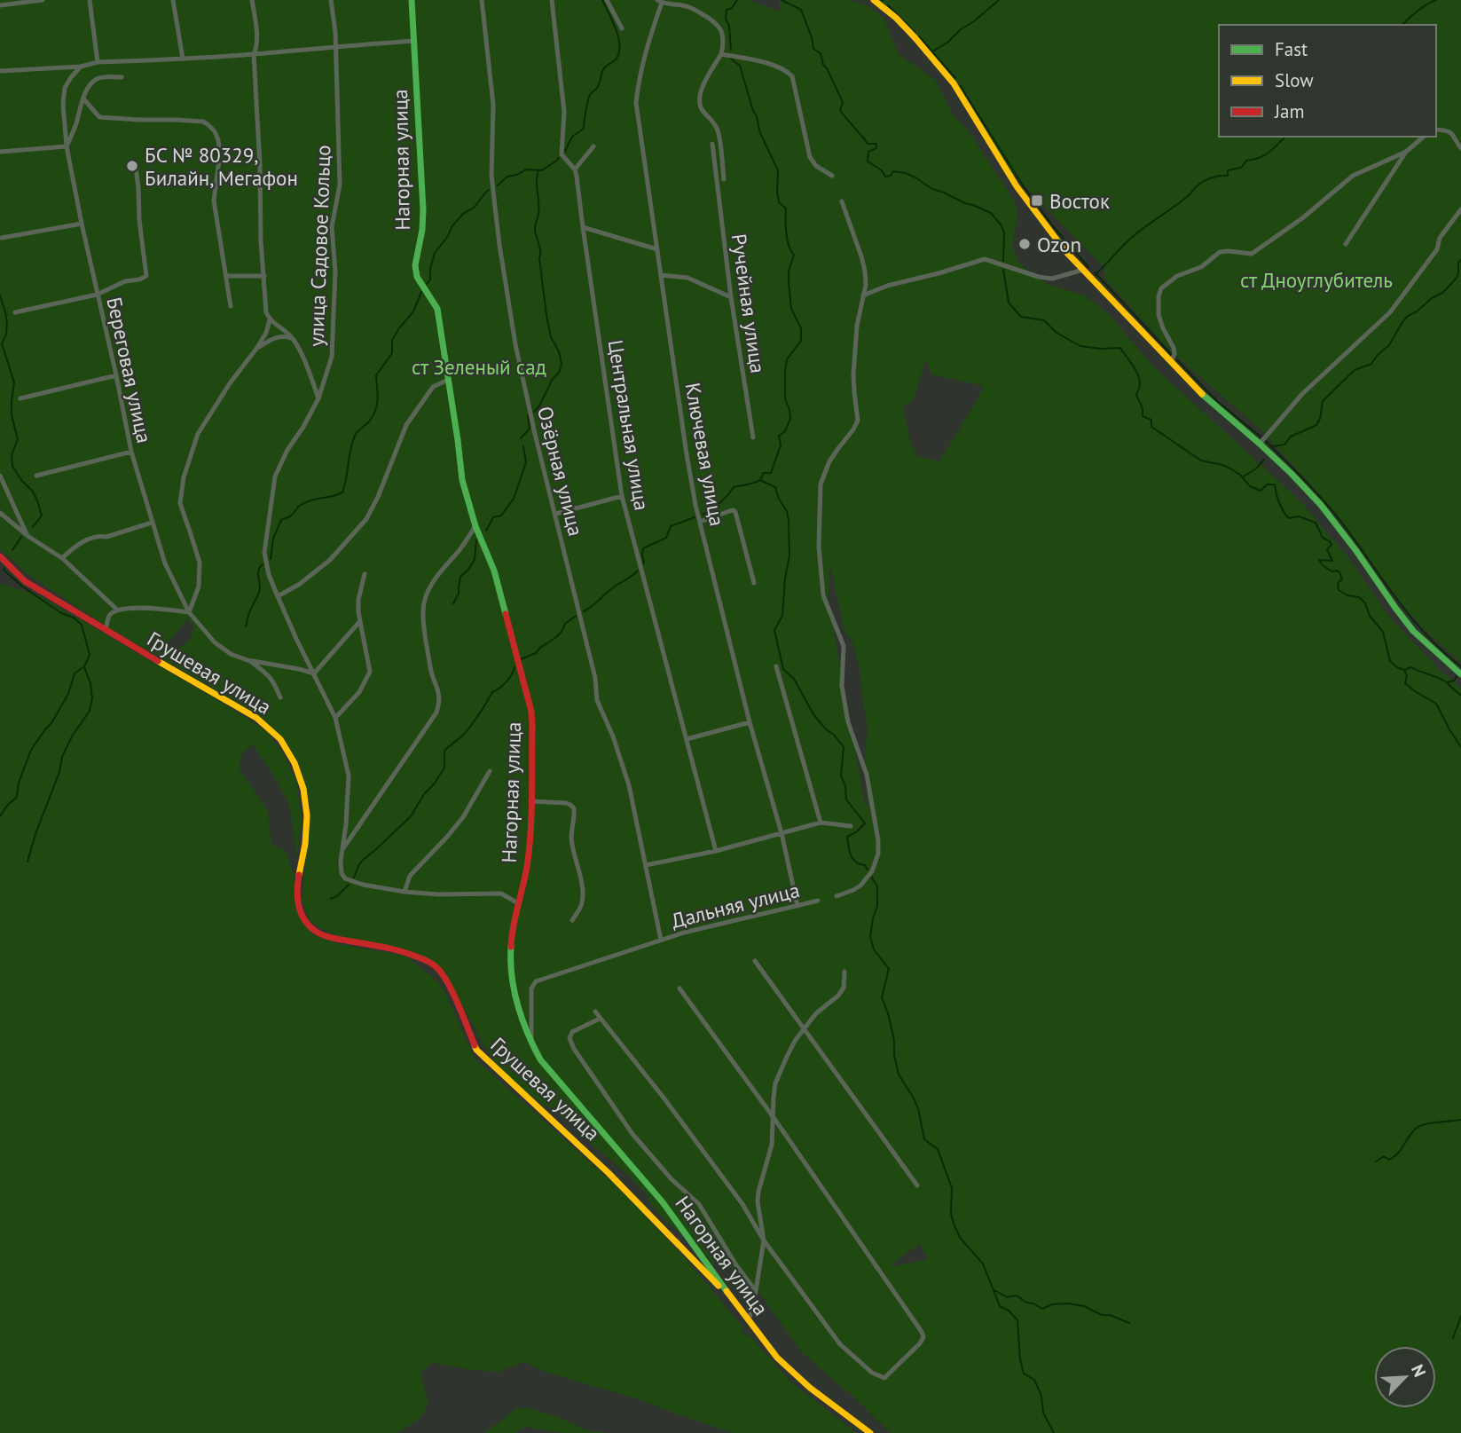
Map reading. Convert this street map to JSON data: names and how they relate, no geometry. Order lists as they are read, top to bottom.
{
  "streets": {
    "street": [
      "Нагорная улица",
      "улица Садовое Кольцо",
      "Ручейная улица",
      "Береговая улица",
      "Центральная улица",
      "Ключевая улица",
      "Озёрная улица",
      "Грушевая улица",
      "Дальняя улица"
    ]
  },
  "crossings": [
    ["Нагорная улица", "улица Садовое Кольцо"],
    ["Нагорная улица", "Грушевая улица"],
    ["Нагорная улица", "Дальняя улица"],
    ["улица Садовое Кольцо", "Береговая улица"],
    ["Ключевая улица", "Дальняя улица"],
    ["Озёрная улица", "Дальняя улица"]
  ],
  "parks": ["ст Дноуглубитель", "ст Зеленый сад"],
  "places": {
    "other": ["БС № 80329, Билайн, Мегафон", "Ozon"],
    "transit": ["Восток"]
  },
  "legend": ["Fast", "Slow", "Jam"],
  "north": "top right"
}
